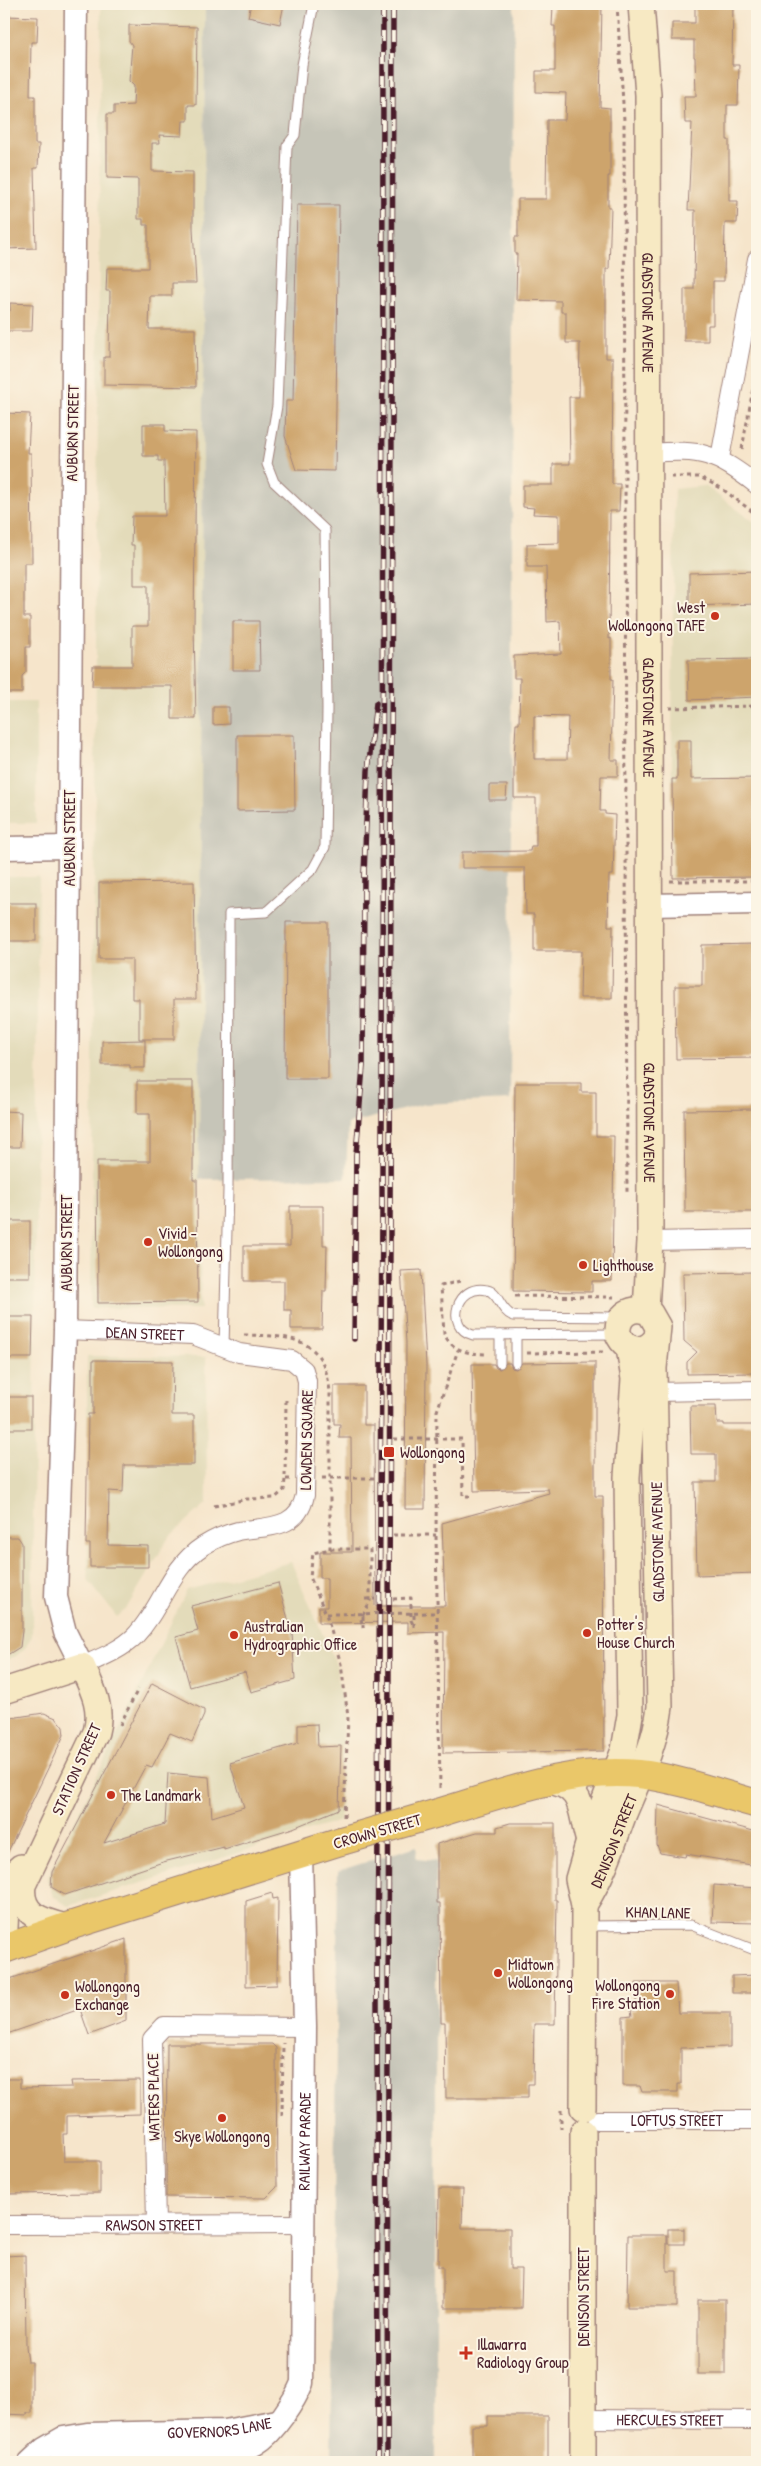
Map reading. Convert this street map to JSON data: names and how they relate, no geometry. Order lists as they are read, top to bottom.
{
  "streets": {
    "main road": [
      "GLADSTONE AVENUE",
      "STATION STREET",
      "CROWN STREET",
      "DENISON STREET"
    ],
    "street": [
      "AUBURN STREET",
      "DEAN STREET",
      "LOWDEN SQUARE",
      "WATERS PLACE",
      "LOFTUS STREET",
      "RAILWAY PARADE",
      "RAWSON STREET",
      "HERCULES STREET",
      "GOVERNORS LANE"
    ],
    "lane": ["KHAN LANE"]
  },
  "crossings": [
    ["GLADSTONE AVENUE", "CROWN STREET"],
    ["GLADSTONE AVENUE", "DENISON STREET"],
    ["AUBURN STREET", "DEAN STREET"],
    ["AUBURN STREET", "LOWDEN SQUARE"],
    ["AUBURN STREET", "STATION STREET"],
    ["DEAN STREET", "LOWDEN SQUARE"],
    ["LOWDEN SQUARE", "STATION STREET"],
    ["STATION STREET", "CROWN STREET"],
    ["CROWN STREET", "DENISON STREET"],
    ["CROWN STREET", "RAILWAY PARADE"],
    ["DENISON STREET", "KHAN LANE"],
    ["DENISON STREET", "LOFTUS STREET"],
    ["DENISON STREET", "HERCULES STREET"],
    ["WATERS PLACE", "RAILWAY PARADE"],
    ["WATERS PLACE", "RAWSON STREET"],
    ["RAILWAY PARADE", "RAWSON STREET"],
    ["RAILWAY PARADE", "GOVERNORS LANE"]
  ],
  "places": {
    "other": [
      "West Wollongong TAFE",
      "Vivid - Wollongong",
      "Lighthouse",
      "Potter's House Church",
      "Australian Hydrographic Office",
      "The Landmark",
      "Midtown Wollongong",
      "Wollongong Fire Station",
      "Wollongong Exchange",
      "Skye Wollongong"
    ],
    "transit": ["Wollongong"],
    "health": ["Illawarra Radiology Group"]
  }
}
